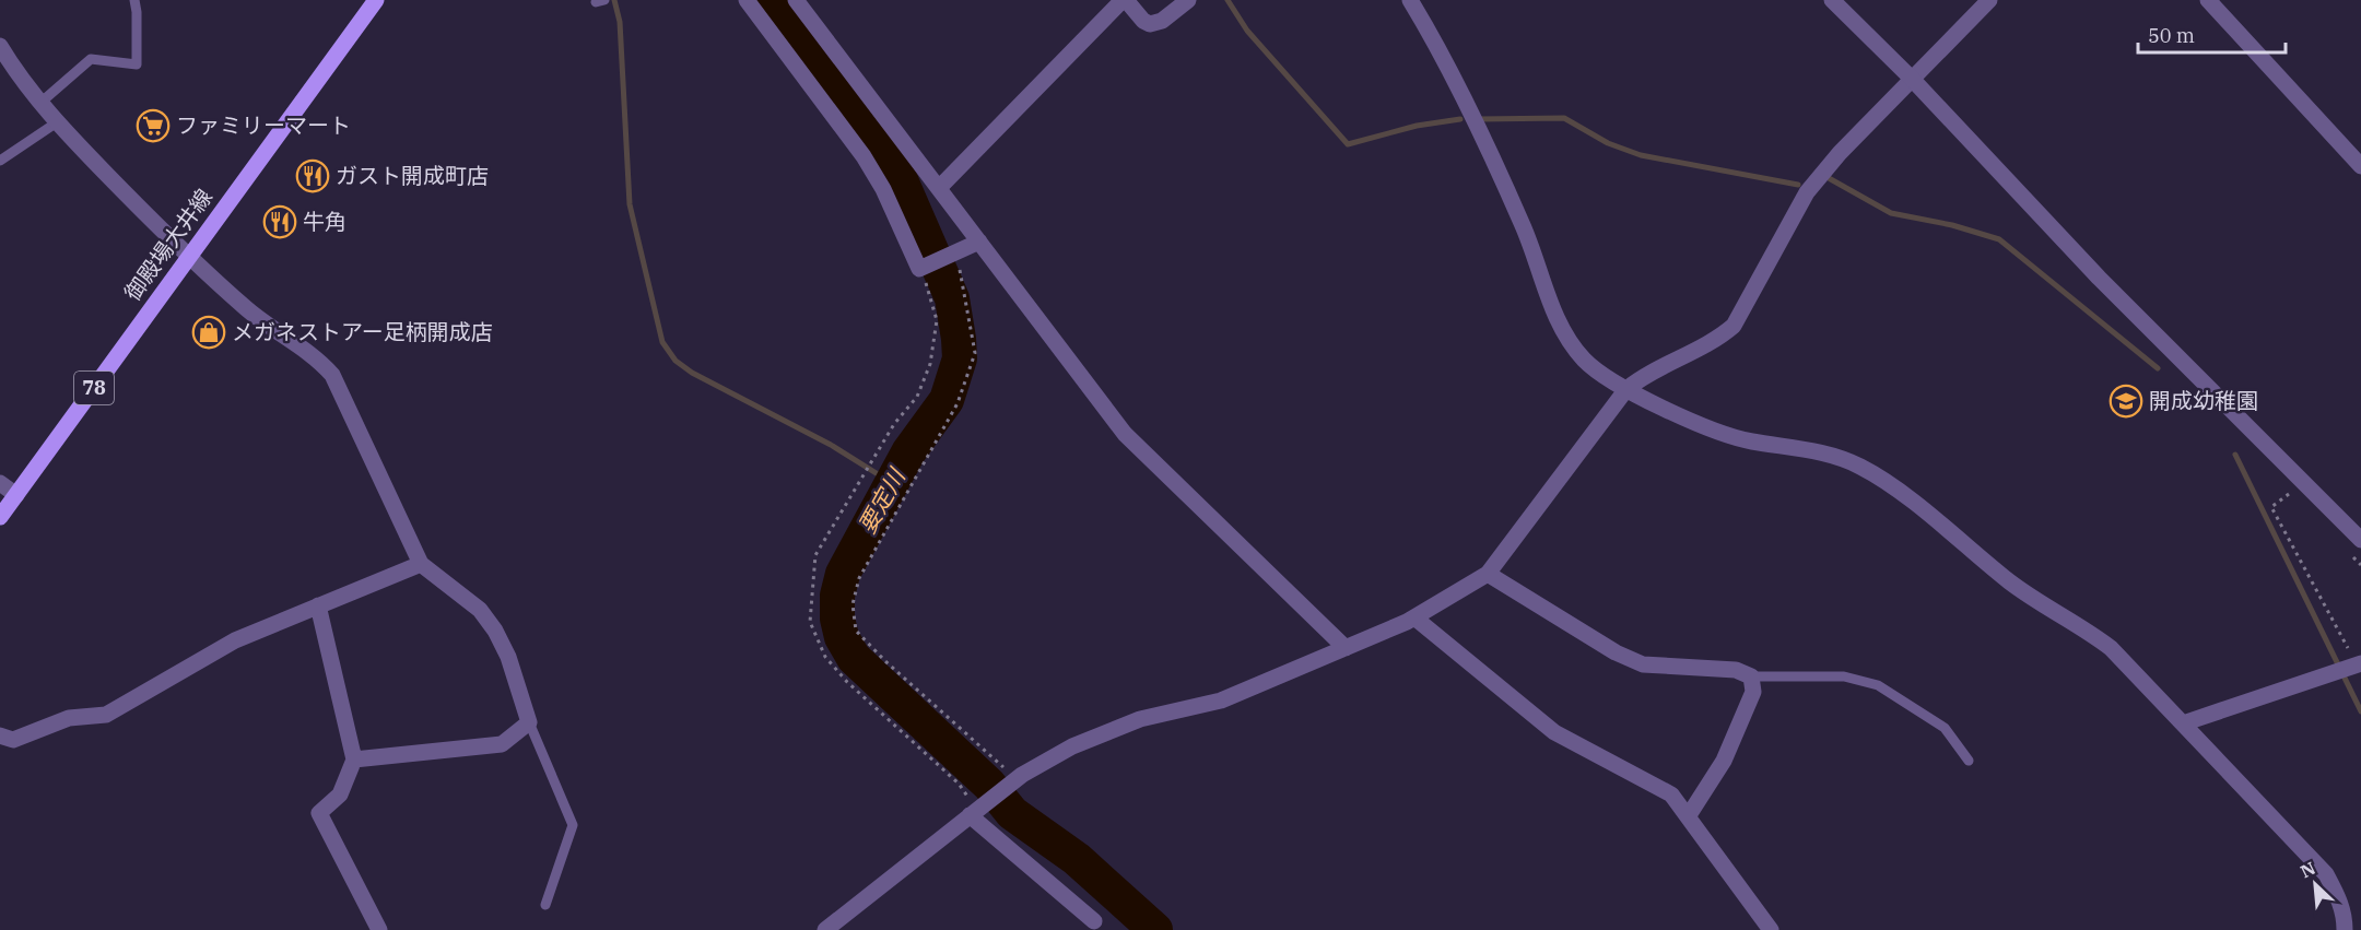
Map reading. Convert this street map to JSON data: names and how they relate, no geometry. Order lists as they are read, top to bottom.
{
  "streets": {
    "main road": ["御殿場大井線", "78"]
  },
  "water": ["要定川"],
  "places": {
    "supermarket": ["ファミリーマート"],
    "restaurant": ["ガスト開成町店", "牛角"],
    "shop": ["メガネストアー足柄開成店"],
    "school or university": ["開成幼稚園"]
  },
  "scale_bar": "50 m",
  "north": "top left"
}
